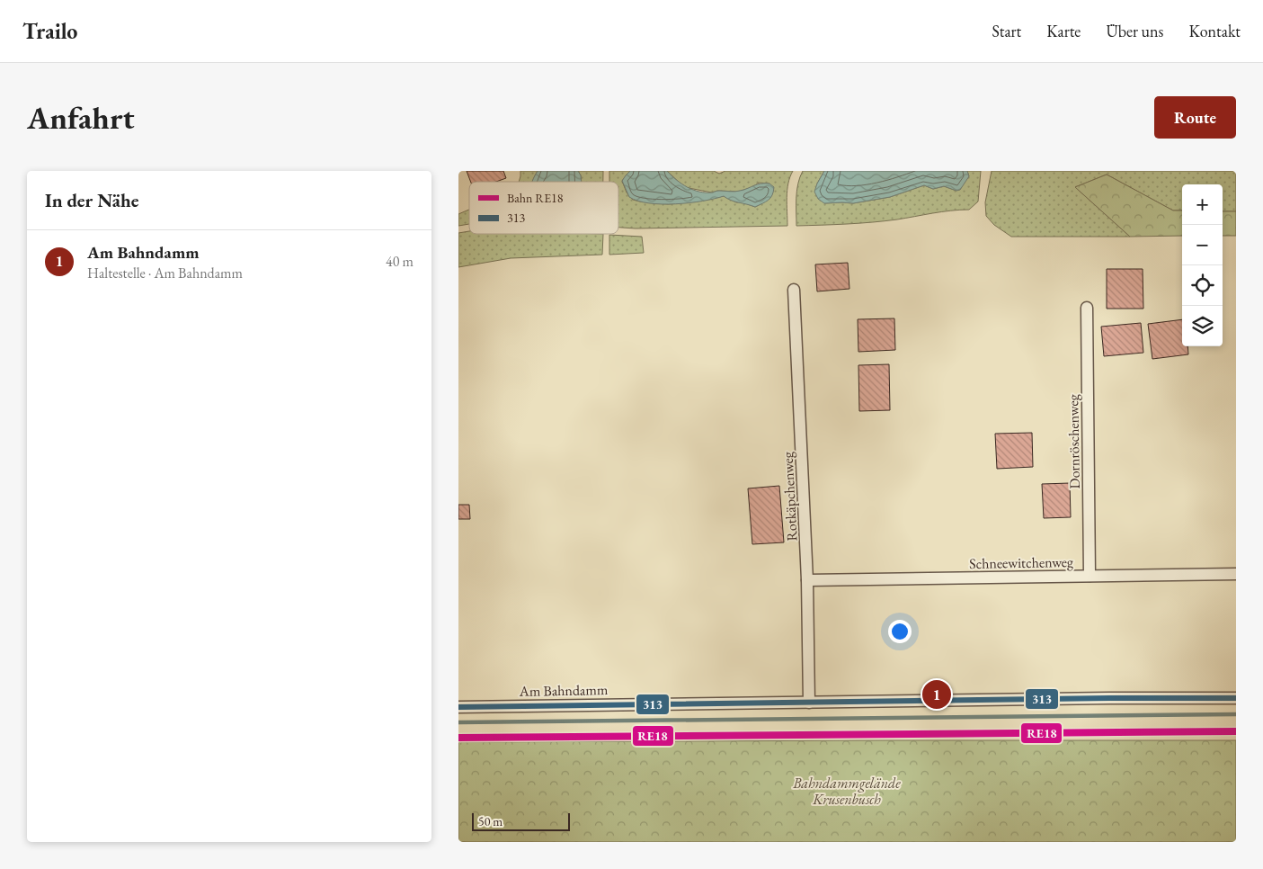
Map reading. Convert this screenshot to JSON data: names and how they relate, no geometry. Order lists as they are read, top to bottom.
{
  "streets": {
    "street": [
      "Dornröschenweg",
      "Rotkäpchenweg",
      "Schneewitchenweg",
      "Am Bahndamm"
    ]
  },
  "crossings": [
    ["Dornröschenweg", "Schneewitchenweg"],
    ["Rotkäpchenweg", "Schneewitchenweg"],
    ["Rotkäpchenweg", "Am Bahndamm"]
  ],
  "parks": ["Bahndammgelände Krusenbusch"],
  "lines": ["transit line 313", "rail line RE18"],
  "legend": ["Bahn RE18", "313"],
  "scale_bar": "50 m",
  "page": {
    "header": "Trailo",
    "nav": [
      "Start",
      "Karte",
      "Über uns",
      "Kontakt"
    ],
    "buttons": "Route",
    "title": "Anfahrt",
    "heading": "In der Nähe",
    "map_buttons": ["+", "−"],
    "list": [
      {
        "mark": "1",
        "name": "Am Bahndamm",
        "note": "Haltestelle · Am Bahndamm",
        "value": "40 m"
      }
    ],
    "pins": "1",
    "scale": "50 m"
  }
}
